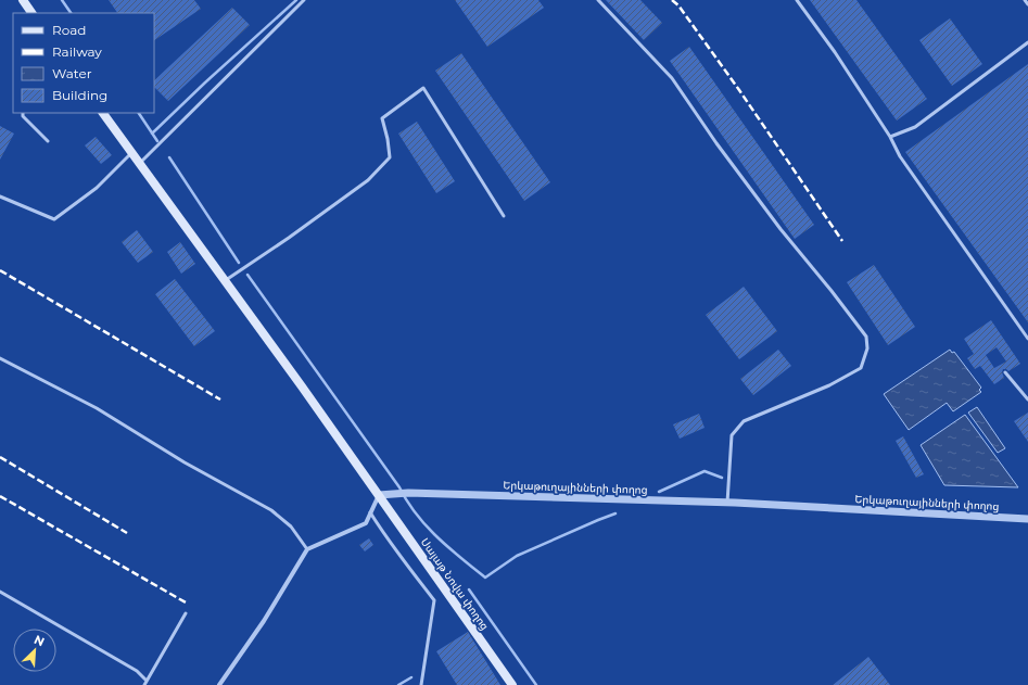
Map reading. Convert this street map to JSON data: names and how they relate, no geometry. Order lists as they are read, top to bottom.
{
  "streets": {
    "main road": ["Սայաթ Նովա փողոց"],
    "street": ["Երկաթուղայինների փողոց"]
  },
  "crossings": [
    ["Երկաթուղայինների փողոց", "Սայաթ Նովա փողոց"]
  ],
  "legend": [
    "Road",
    "Railway",
    "Water",
    "Building"
  ],
  "north": "top right"
}
